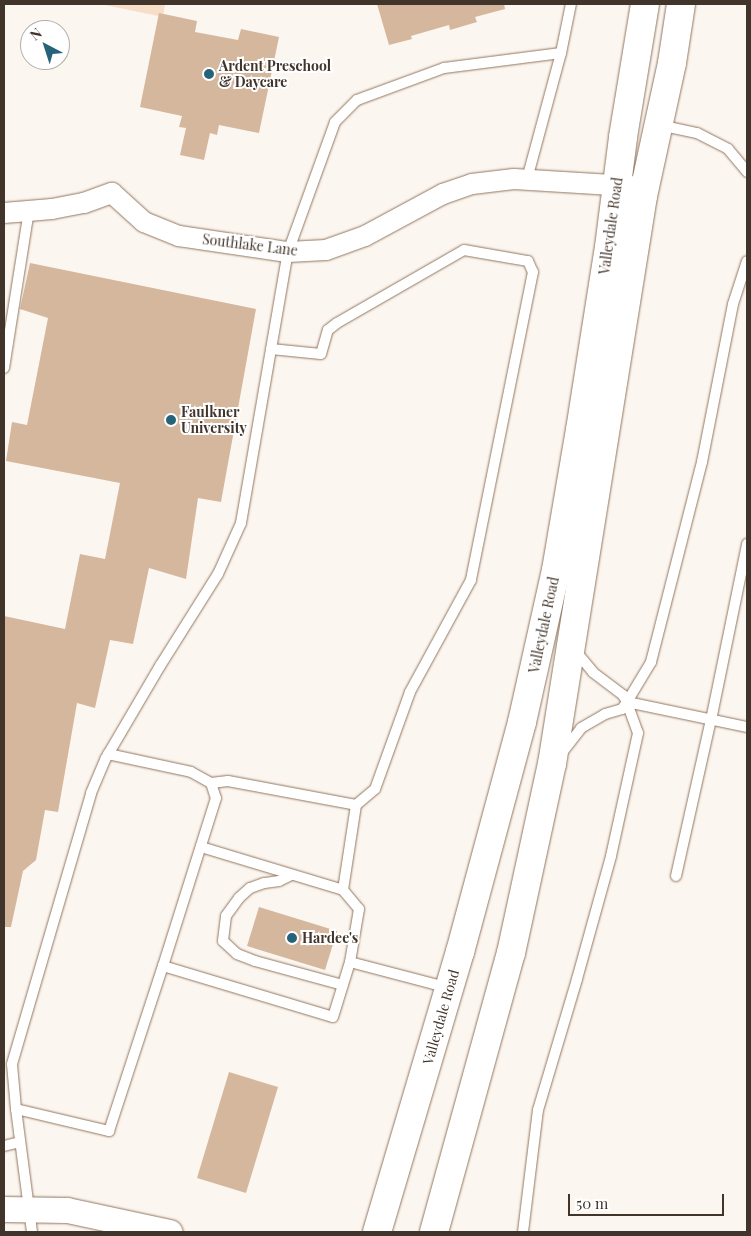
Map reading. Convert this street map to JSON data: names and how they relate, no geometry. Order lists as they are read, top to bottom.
{
  "streets": {
    "main road": ["Valleydale Road"],
    "street": ["Southlake Lane"]
  },
  "crossings": [
    ["Valleydale Road", "Southlake Lane"]
  ],
  "places": ["Ardent Preschool & Daycare", "Faulkner University", "Hardee's"],
  "scale_bar": "50 m",
  "north": "top left"
}
